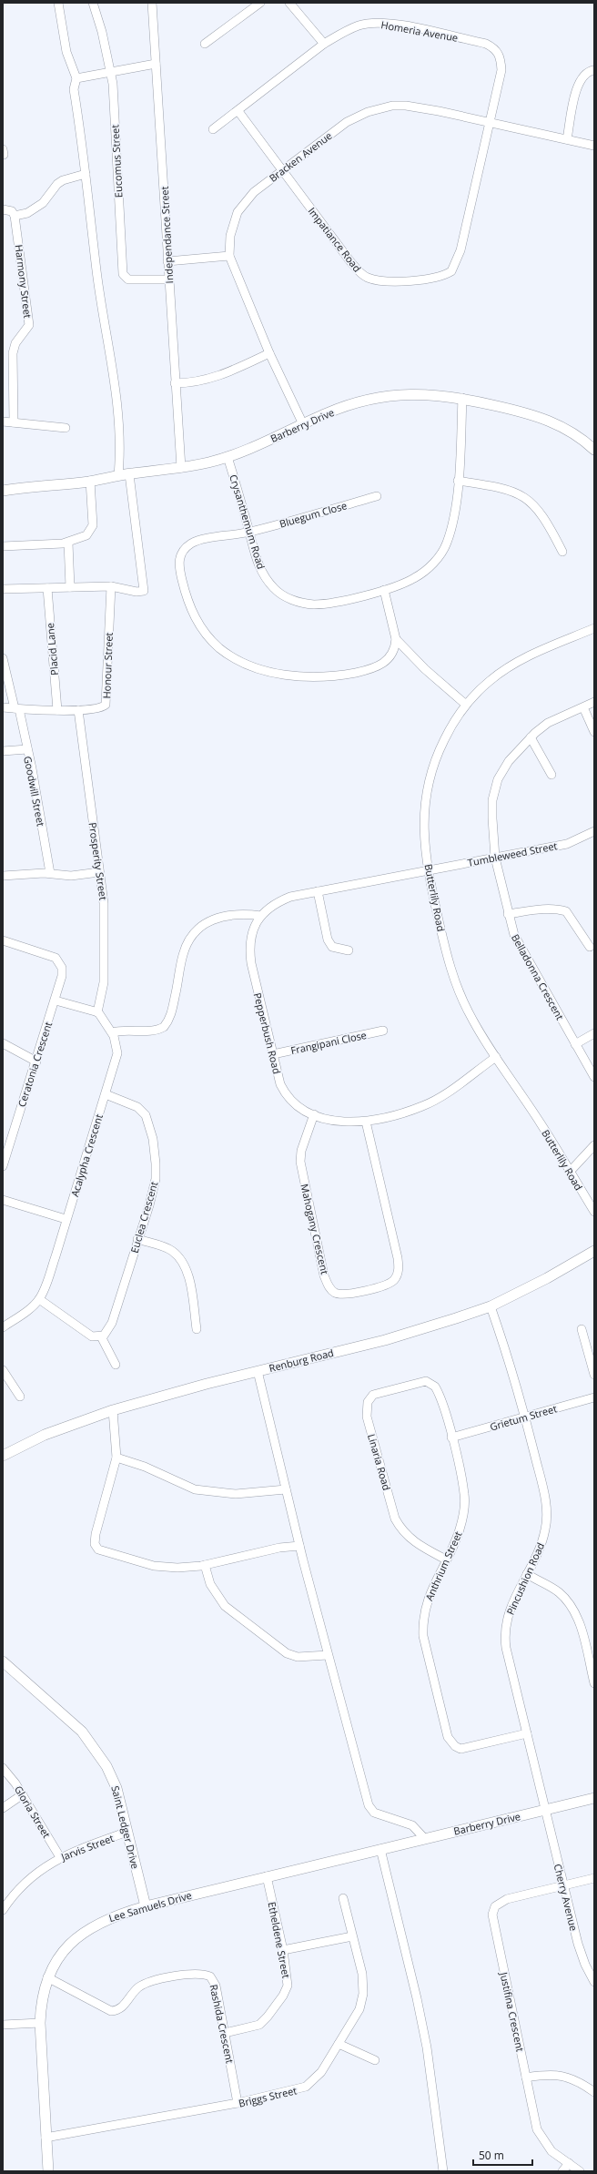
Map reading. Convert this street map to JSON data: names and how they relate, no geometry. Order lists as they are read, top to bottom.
{
  "streets": {
    "street": [
      "Homeria Avenue",
      "Bracken Avenue",
      "Eucomus Street",
      "Independance Street",
      "Impatiance Road",
      "Harmony Street",
      "Barberry Drive",
      "Bluegum Close",
      "Crysanthemum Road",
      "Placid Lane",
      "Honour Street",
      "Goodwill Street",
      "Tumbleweed Street",
      "Prosperity Street",
      "Butterlily Road",
      "Belladonna Crescent",
      "Pepperbush Road",
      "Frangipani Close",
      "Ceratonia Crescent",
      "Acalypha Crescent",
      "Euclea Crescent",
      "Mahogany Crescent",
      "Renburg Road",
      "Grietum Street",
      "Linaria Road",
      "Anthrium Street",
      "Pincushion Road",
      "Gloria Street",
      "Saint Ledger Drive",
      "Jarvis Street",
      "Cherry Avenue",
      "Lee Samuels Drive",
      "Etheldene Street",
      "Justifina Crescent",
      "Rashida Crescent",
      "Briggs Street"
    ]
  },
  "crossings": [
    ["Homeria Avenue", "Bracken Avenue"],
    ["Homeria Avenue", "Impatiance Road"],
    ["Bracken Avenue", "Impatiance Road"],
    ["Bracken Avenue", "Barberry Drive"],
    ["Eucomus Street", "Independance Street"],
    ["Independance Street", "Barberry Drive"],
    ["Barberry Drive", "Crysanthemum Road"],
    ["Barberry Drive", "Pincushion Road"],
    ["Barberry Drive", "Cherry Avenue"],
    ["Barberry Drive", "Lee Samuels Drive"],
    ["Bluegum Close", "Crysanthemum Road"],
    ["Placid Lane", "Honour Street"],
    ["Honour Street", "Goodwill Street"],
    ["Honour Street", "Prosperity Street"],
    ["Tumbleweed Street", "Butterlily Road"],
    ["Tumbleweed Street", "Belladonna Crescent"],
    ["Tumbleweed Street", "Pepperbush Road"],
    ["Prosperity Street", "Acalypha Crescent"],
    ["Butterlily Road", "Pepperbush Road"],
    ["Pepperbush Road", "Frangipani Close"],
    ["Pepperbush Road", "Mahogany Crescent"],
    ["Acalypha Crescent", "Euclea Crescent"],
    ["Renburg Road", "Pincushion Road"],
    ["Grietum Street", "Anthrium Street"],
    ["Grietum Street", "Pincushion Road"],
    ["Linaria Road", "Anthrium Street"],
    ["Anthrium Street", "Pincushion Road"],
    ["Pincushion Road", "Cherry Avenue"],
    ["Gloria Street", "Jarvis Street"],
    ["Saint Ledger Drive", "Jarvis Street"],
    ["Saint Ledger Drive", "Lee Samuels Drive"],
    ["Cherry Avenue", "Justifina Crescent"],
    ["Lee Samuels Drive", "Etheldene Street"],
    ["Lee Samuels Drive", "Rashida Crescent"],
    ["Lee Samuels Drive", "Briggs Street"],
    ["Etheldene Street", "Rashida Crescent"],
    ["Rashida Crescent", "Briggs Street"]
  ],
  "scale_bar": "50 m"
}
